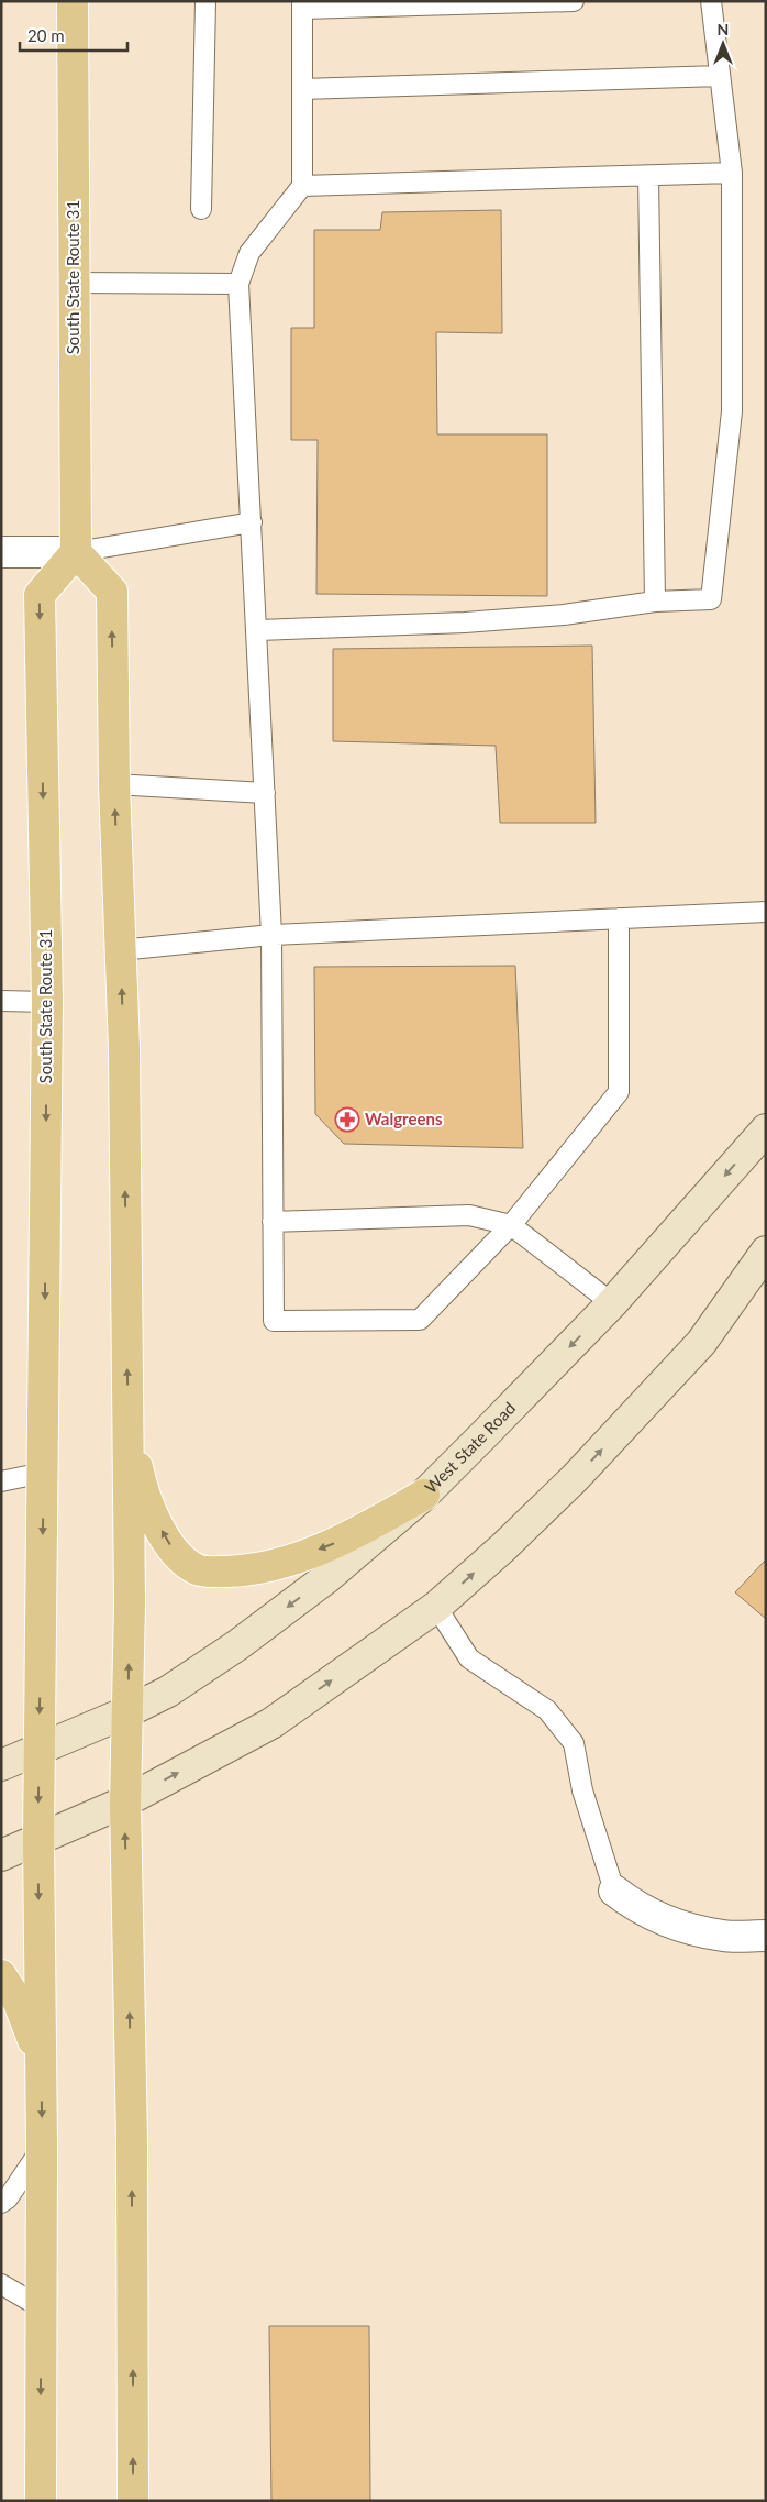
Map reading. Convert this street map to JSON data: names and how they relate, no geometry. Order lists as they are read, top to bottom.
{
  "streets": {
    "main road": ["South State Route 31", "West State Road"]
  },
  "crossings": [
    ["South State Route 31", "West State Road"]
  ],
  "places": {
    "pharmacy": ["Walgreens"]
  },
  "scale_bar": "20 m",
  "north": "top"
}
